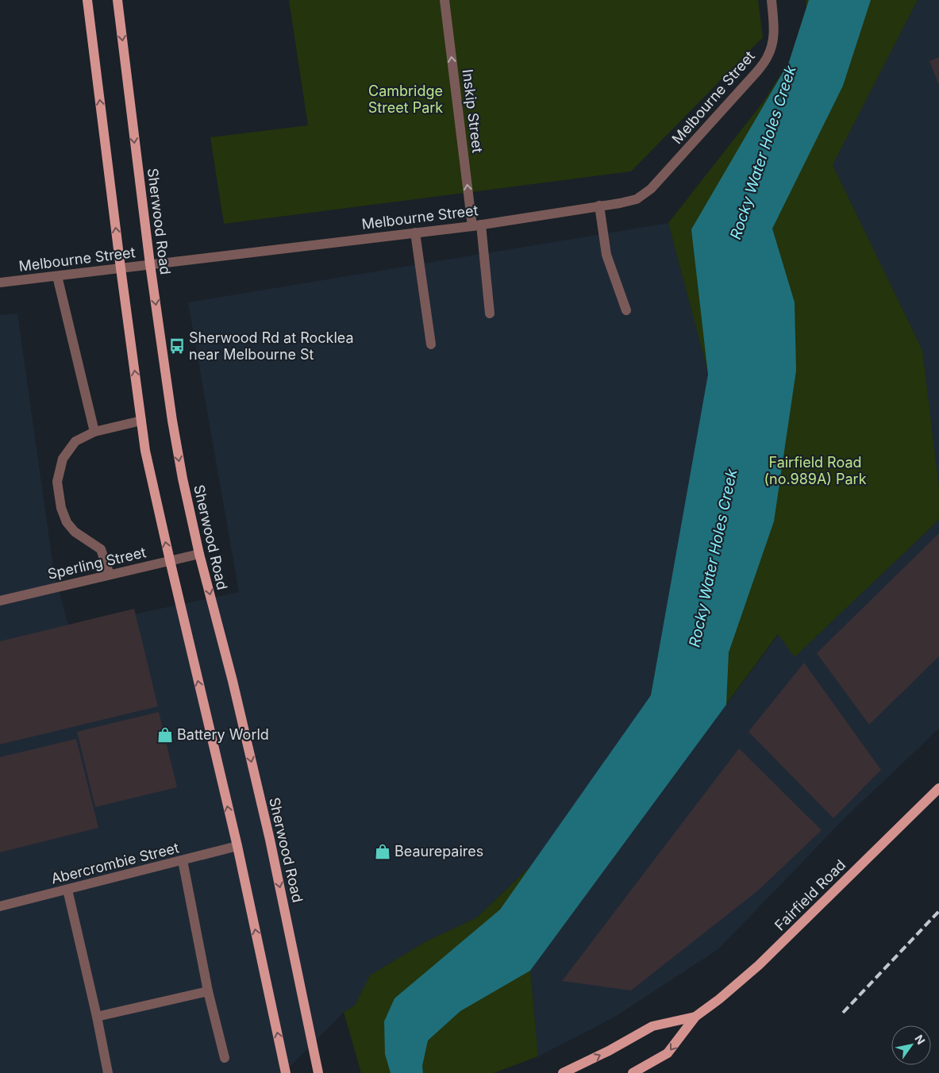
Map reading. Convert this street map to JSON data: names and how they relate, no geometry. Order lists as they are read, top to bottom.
{
  "streets": {
    "main road": ["Sherwood Road", "Fairfield Road"],
    "street": [
      "Melbourne Street",
      "Inskip Street",
      "Sperling Street",
      "Abercrombie Street"
    ]
  },
  "crossings": [
    ["Melbourne Street", "Inskip Street"],
    ["Melbourne Street", "Sherwood Road"],
    ["Sherwood Road", "Sperling Street"]
  ],
  "one_way": ["Inskip Street"],
  "water": ["Rocky Water Holes Creek"],
  "parks": ["Cambridge Street Park", "Fairfield Road (no.989A) Park"],
  "places": {
    "bus stop": ["Sherwood Rd at Rocklea near Melbourne St"],
    "shop": ["Battery World", "Beaurepaires"]
  },
  "north": "top right"
}
